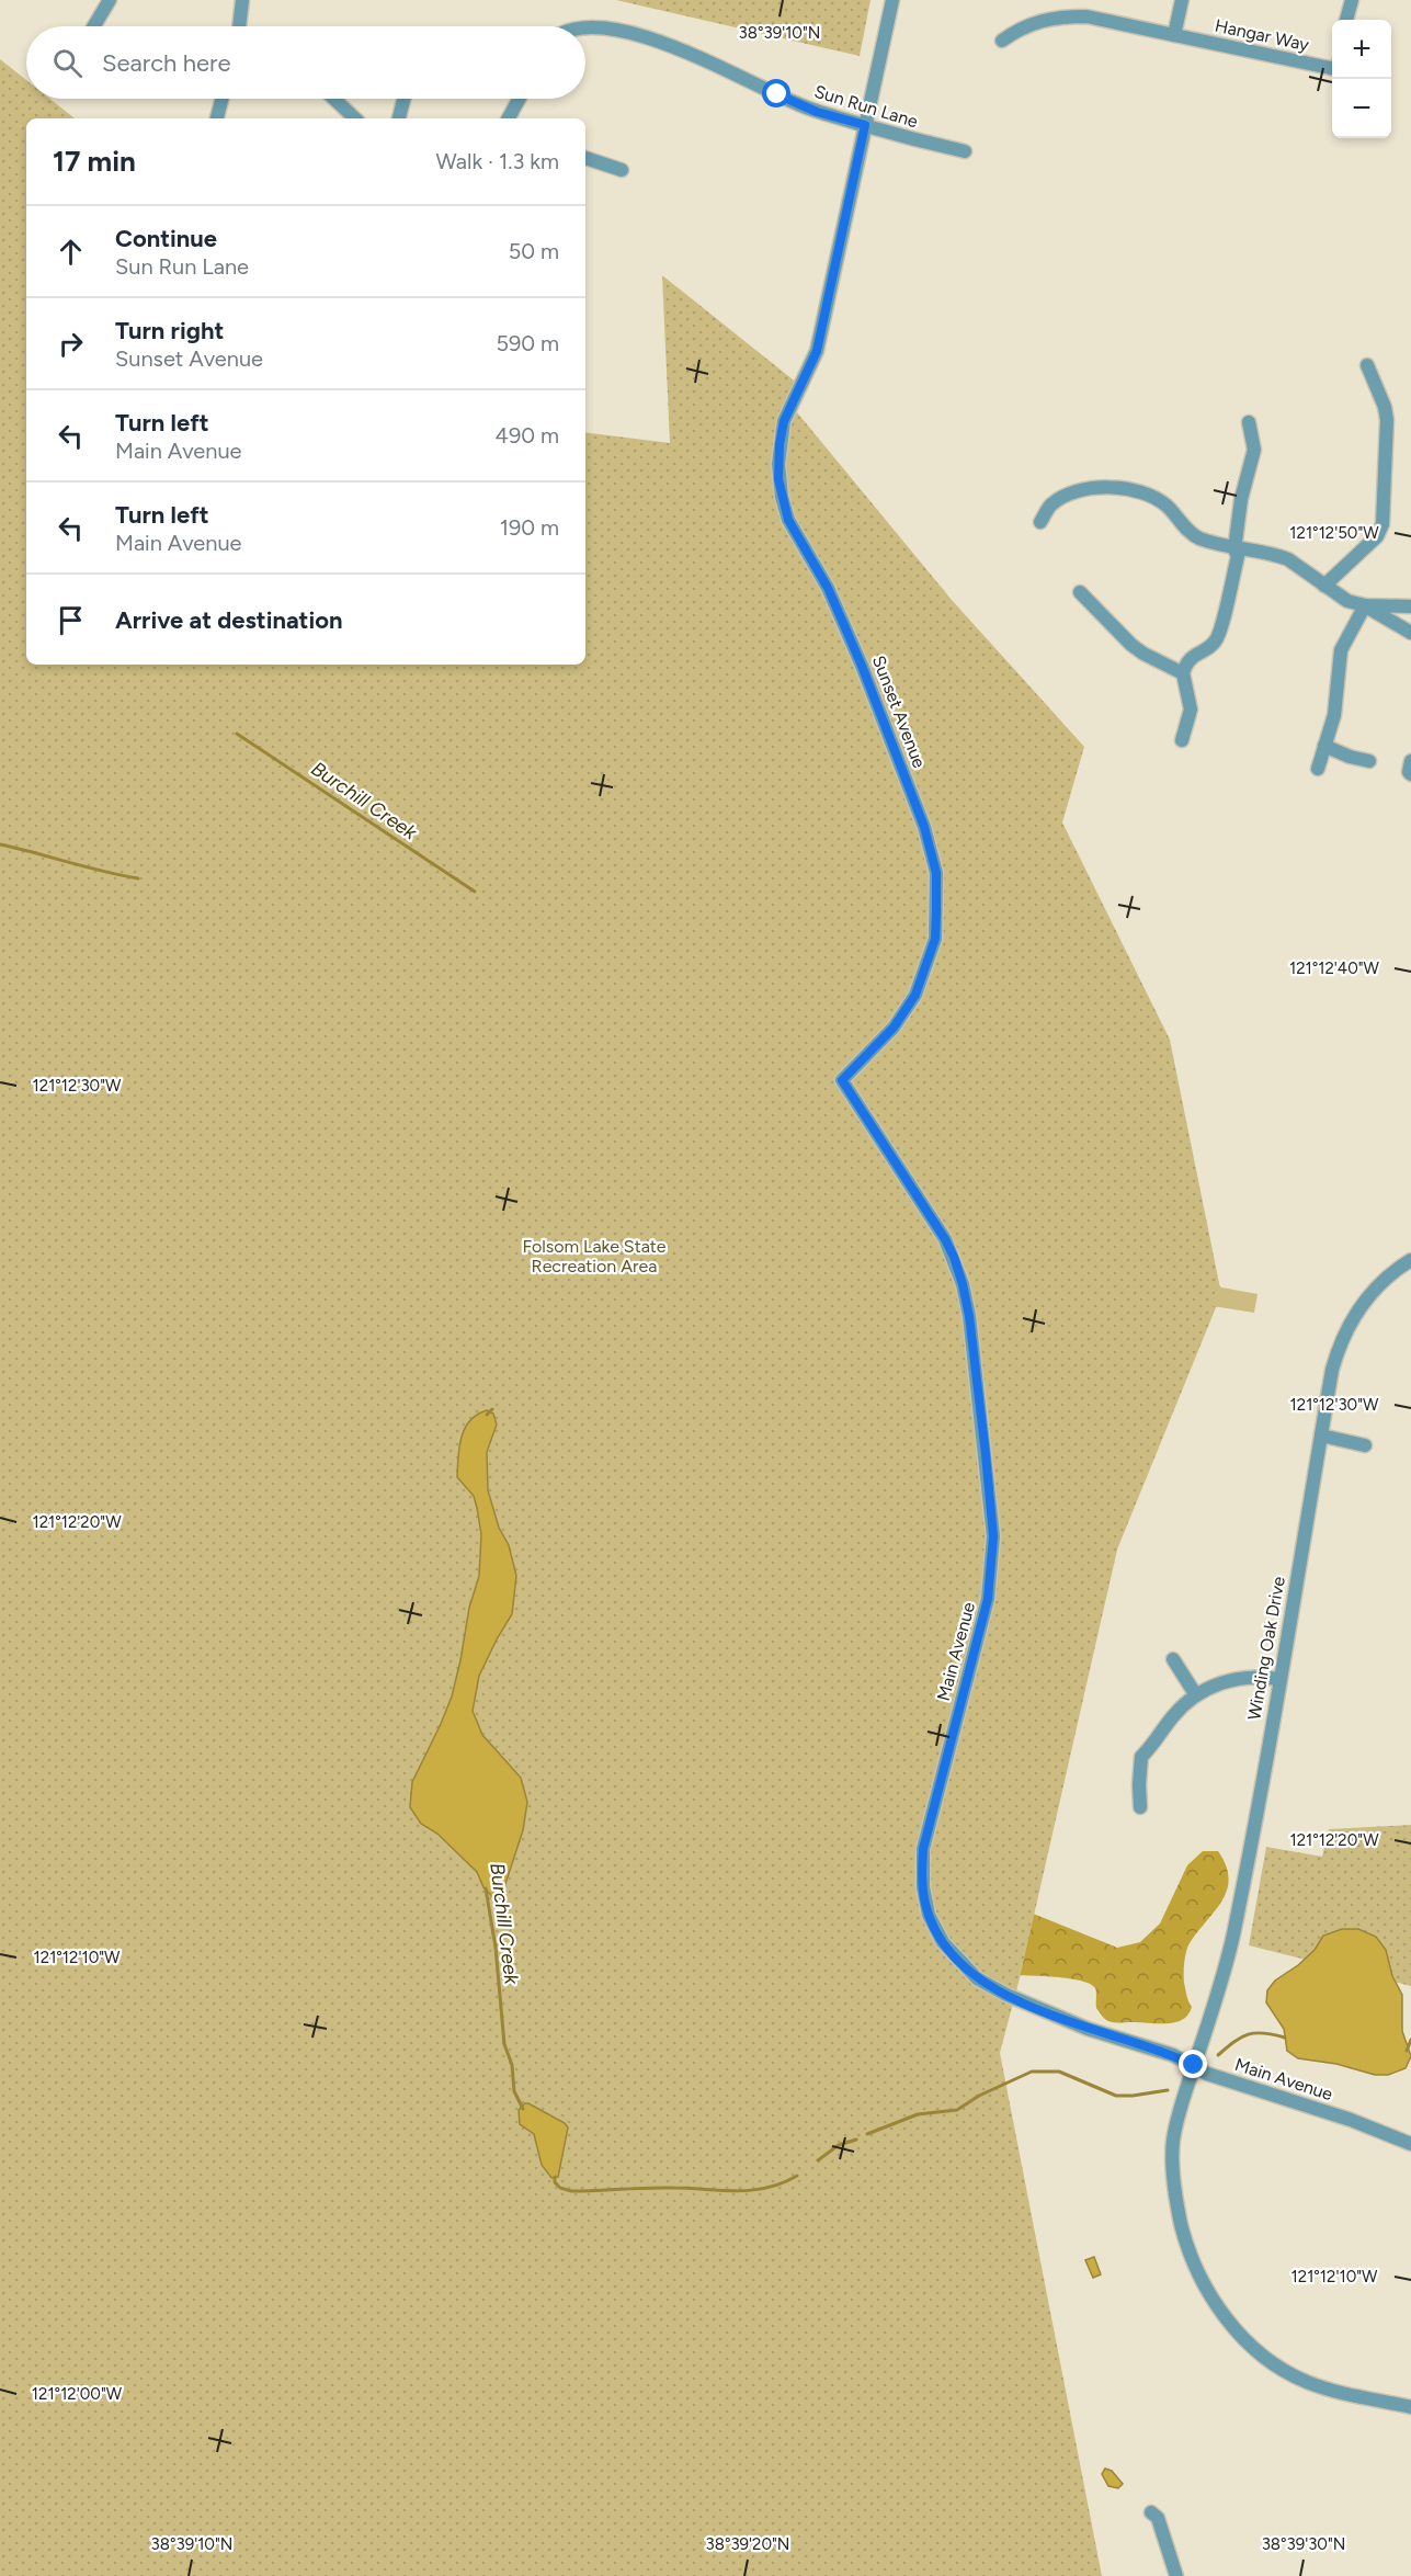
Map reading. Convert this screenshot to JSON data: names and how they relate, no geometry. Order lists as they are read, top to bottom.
{
  "streets": {
    "street": [
      "Hangar Way",
      "Sun Run Lane",
      "Sunset Avenue",
      "Winding Oak Drive",
      "Main Avenue"
    ]
  },
  "crossings": [
    ["Sun Run Lane", "Sunset Avenue"],
    ["Sunset Avenue", "Main Avenue"],
    ["Winding Oak Drive", "Main Avenue"]
  ],
  "water": ["Burchill Creek"],
  "parks": ["Folsom Lake State Recreation Area"],
  "page": {
    "map_buttons": ["+", "−"],
    "search": "Search here",
    "heading": ["17 min", "Walk · 1.3 km"],
    "list": [
      ["Continue", "Sun Run Lane", "50 m"],
      ["Turn right", "Sunset Avenue", "590 m"],
      ["Turn left", "Main Avenue", "490 m"],
      ["Turn left", "Main Avenue", "190 m"],
      "Arrive at destination"
    ]
  },
  "coordinates": [
    "38°39'10\"N",
    "121°12'50\"W",
    "121°12'40\"W",
    "121°12'30\"W",
    "121°12'20\"W",
    "121°12'10\"W",
    "121°12'00\"W",
    "38°39'20\"N",
    "38°39'30\"N"
  ]
}
